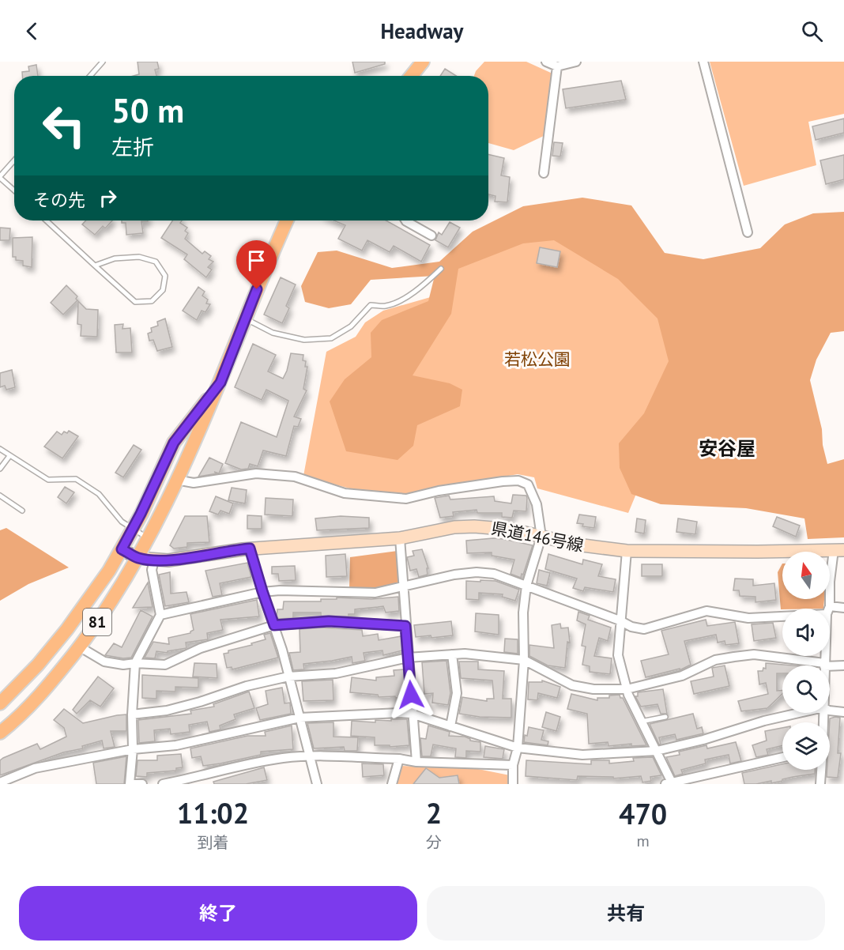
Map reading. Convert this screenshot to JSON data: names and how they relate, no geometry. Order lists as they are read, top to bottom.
{
  "streets": {
    "main road": ["県道146号線", "81"]
  },
  "crossings": [
    ["県道146号線", "81"]
  ],
  "districts": ["安谷屋"],
  "parks": ["若松公園"],
  "north": "top",
  "page": {
    "header": "Headway",
    "turn": ["50 m", "左折"],
    "then": "その先",
    "eta": [
      "11:02",
      "到着",
      "2",
      "分",
      "470",
      "m"
    ],
    "buttons": ["終了", "共有"]
  }
}
